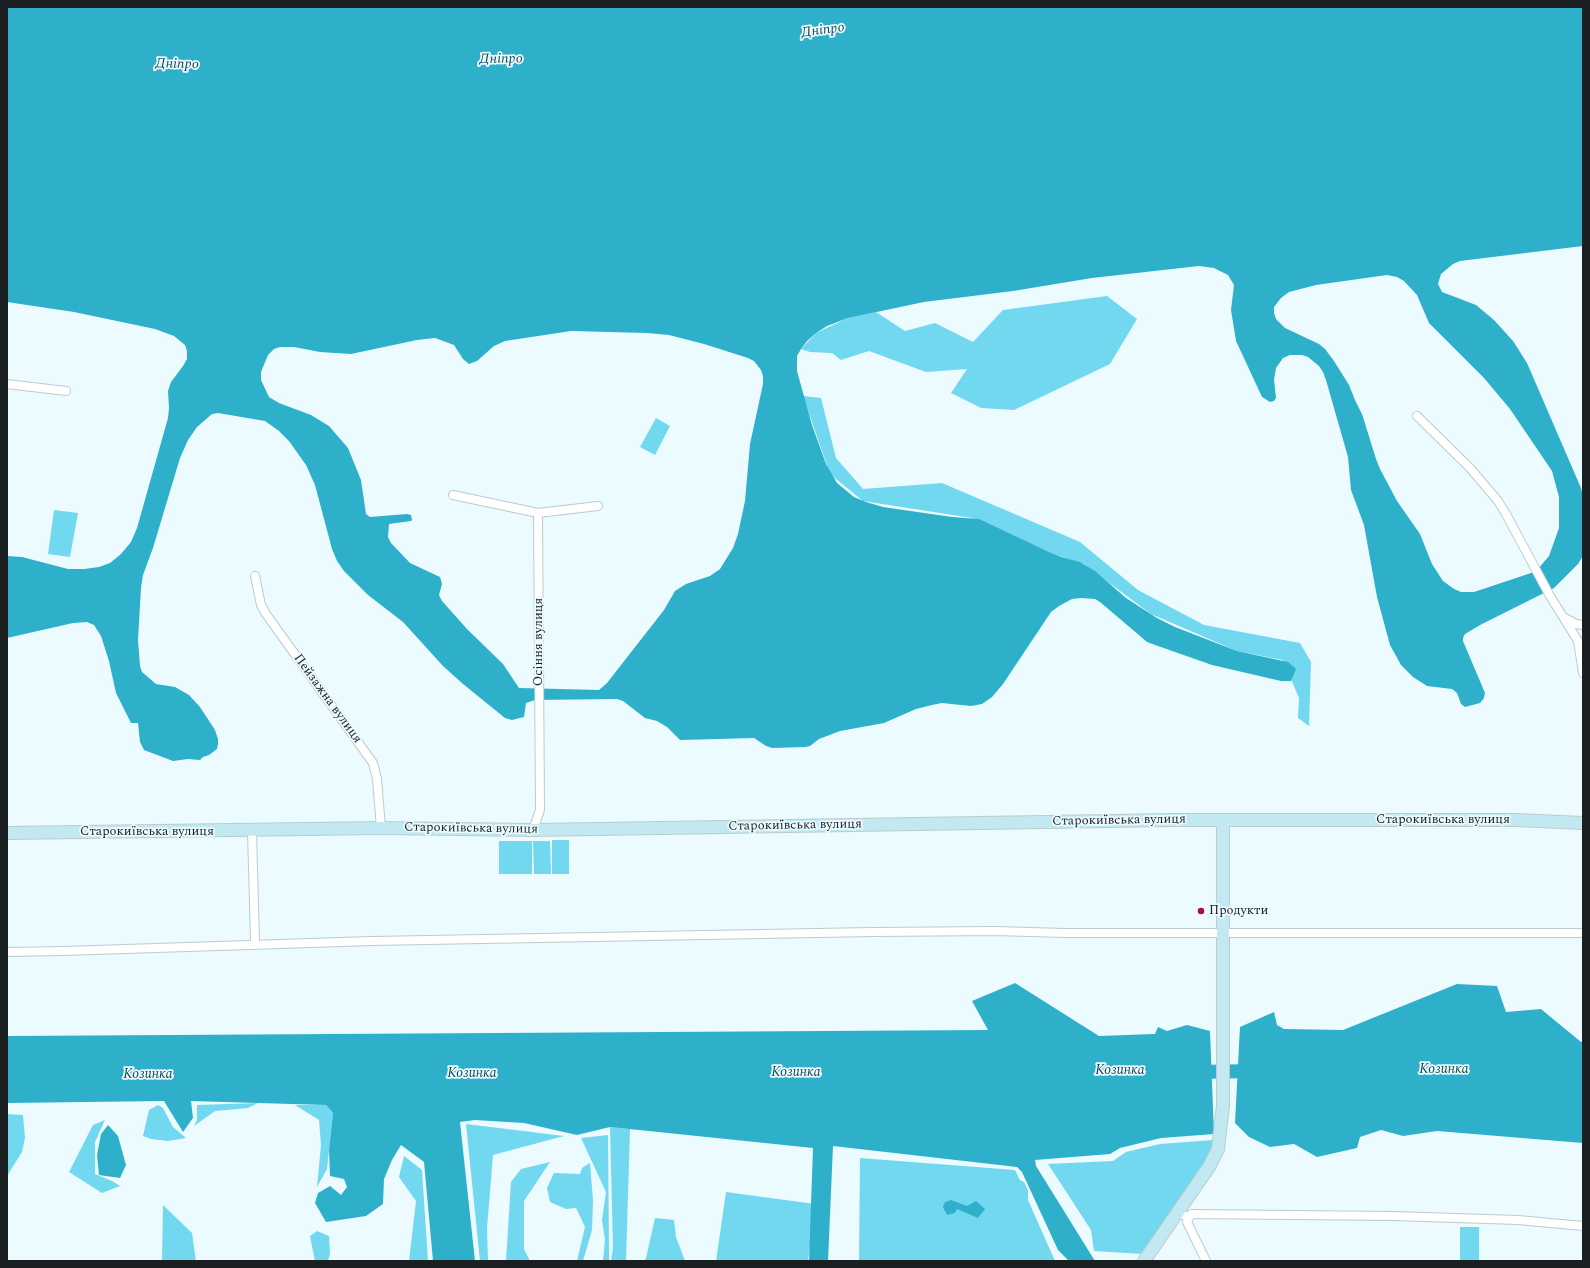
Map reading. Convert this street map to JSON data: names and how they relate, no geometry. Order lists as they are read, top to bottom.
{
  "streets": {
    "street": ["Осіння вулиця", "Пейзажна вулиця", "Старокиївська вулиця"]
  },
  "crossings": [
    ["Осіння вулиця", "Старокиївська вулиця"],
    ["Пейзажна вулиця", "Старокиївська вулиця"]
  ],
  "water": ["Дніпро", "Козинка"],
  "places": ["Продукти"]
}
